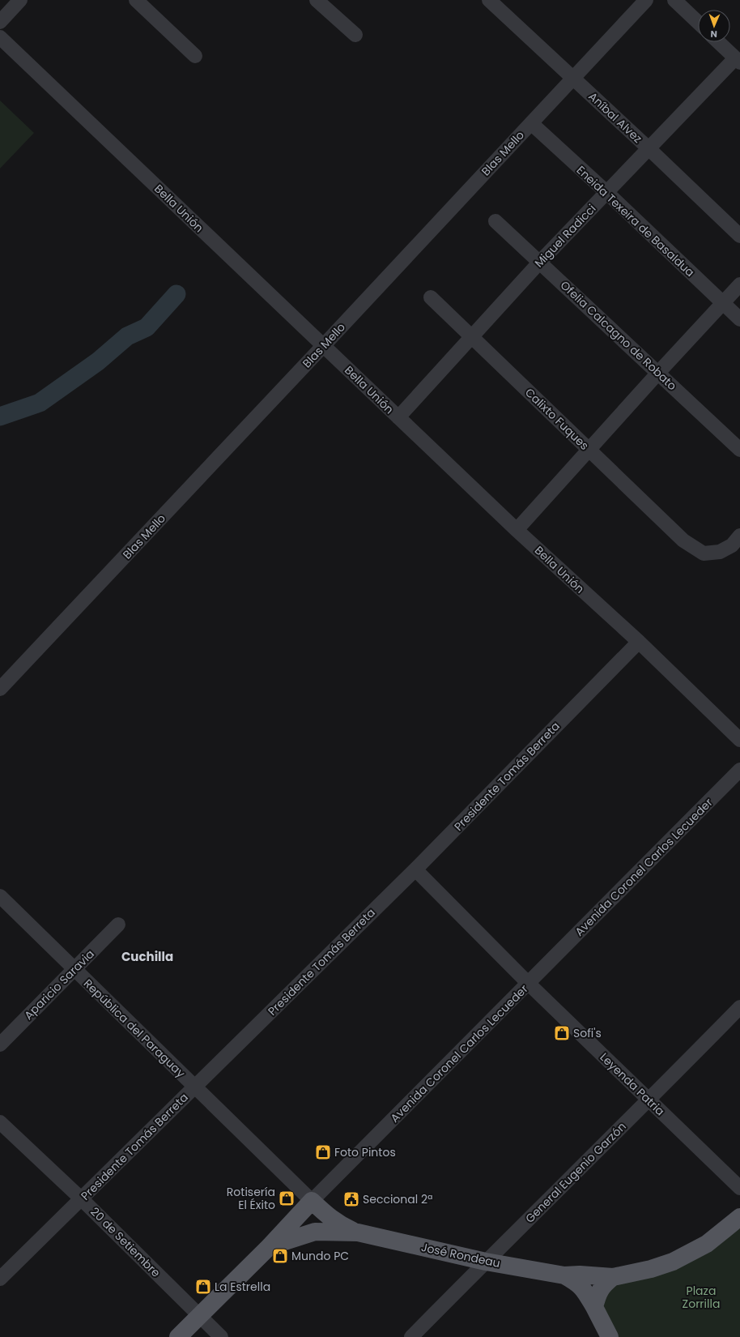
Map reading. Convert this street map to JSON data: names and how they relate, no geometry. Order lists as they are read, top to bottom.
{
  "streets": {
    "main road": ["Avenida Coronel Carlos Lecueder", "José Rondeau"],
    "street": [
      "Aníbal Alvez",
      "Blas Mello",
      "Bella Unión",
      "Eneida Texeira de Basaldua",
      "Miguel Radicci",
      "Ofelia Calcagno de Robato",
      "Calixto Fuques",
      "Presidente Tomás Berreta",
      "Aparicio Saravia",
      "República del Paraguay",
      "Leyenda Patria",
      "General Eugenio Garzón",
      "20 de Setiembre"
    ]
  },
  "crossings": [
    ["Aníbal Alvez", "Blas Mello"],
    ["Aníbal Alvez", "Miguel Radicci"],
    ["Blas Mello", "Bella Unión"],
    ["Blas Mello", "Eneida Texeira de Basaldua"],
    ["Bella Unión", "Miguel Radicci"],
    ["Bella Unión", "Presidente Tomás Berreta"],
    ["Eneida Texeira de Basaldua", "Miguel Radicci"],
    ["Miguel Radicci", "Ofelia Calcagno de Robato"],
    ["Miguel Radicci", "Calixto Fuques"],
    ["Presidente Tomás Berreta", "República del Paraguay"],
    ["Presidente Tomás Berreta", "Leyenda Patria"],
    ["Presidente Tomás Berreta", "20 de Setiembre"],
    ["Avenida Coronel Carlos Lecueder", "República del Paraguay"],
    ["Avenida Coronel Carlos Lecueder", "Leyenda Patria"],
    ["Avenida Coronel Carlos Lecueder", "20 de Setiembre"],
    ["Avenida Coronel Carlos Lecueder", "José Rondeau"],
    ["Aparicio Saravia", "República del Paraguay"],
    ["República del Paraguay", "José Rondeau"],
    ["Leyenda Patria", "General Eugenio Garzón"],
    ["General Eugenio Garzón", "José Rondeau"]
  ],
  "districts": ["Cuchilla"],
  "parks": ["Plaza Zorrilla"],
  "places": {
    "shop": [
      "Sofi's",
      "Foto Pintos",
      "Rotisería El Éxito",
      "Mundo PC",
      "La Estrella"
    ],
    "public building": ["Seccional 2ª"]
  },
  "north": "bottom"
}
